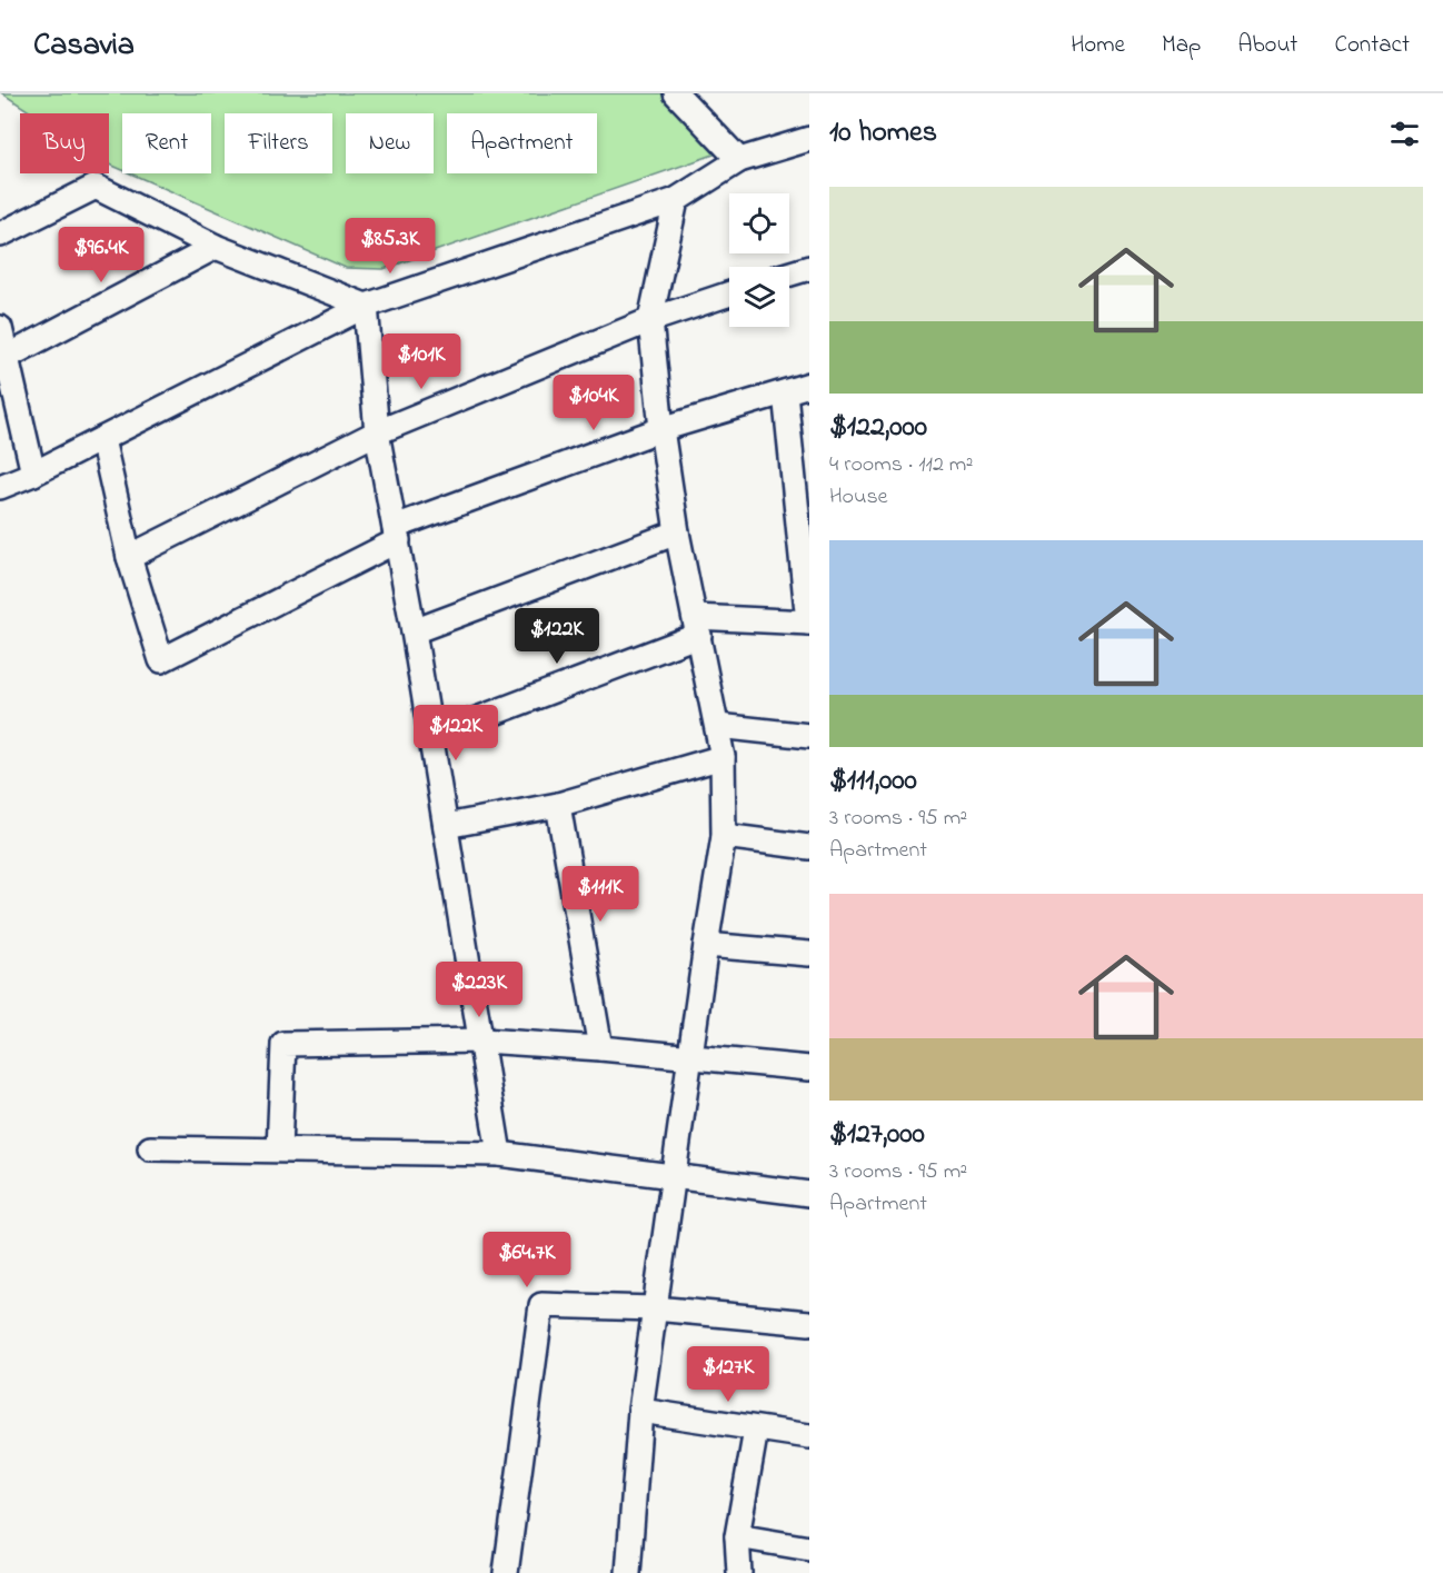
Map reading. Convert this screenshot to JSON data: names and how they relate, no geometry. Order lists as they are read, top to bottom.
{
  "page": {
    "header": "Casavia",
    "nav": [
      "Home",
      "Map",
      "About",
      "Contact"
    ],
    "heading": "10 homes",
    "chip": [
      "Buy",
      "Rent",
      "Filters",
      "New",
      "Apartment"
    ],
    "list": [
      {
        "name": "$122,000",
        "note": "4 rooms · 112 m² · House"
      },
      {
        "name": "$111,000",
        "note": "3 rooms · 95 m² · Apartment"
      },
      {
        "name": "$127,000",
        "note": "3 rooms · 95 m² · Apartment"
      }
    ],
    "price": [
      "$85.3K",
      "$96.4K",
      "$101K",
      "$104K",
      "$122K",
      "$122K",
      "$111K",
      "$223K",
      "$64.7K",
      "$127K"
    ]
  }
}
